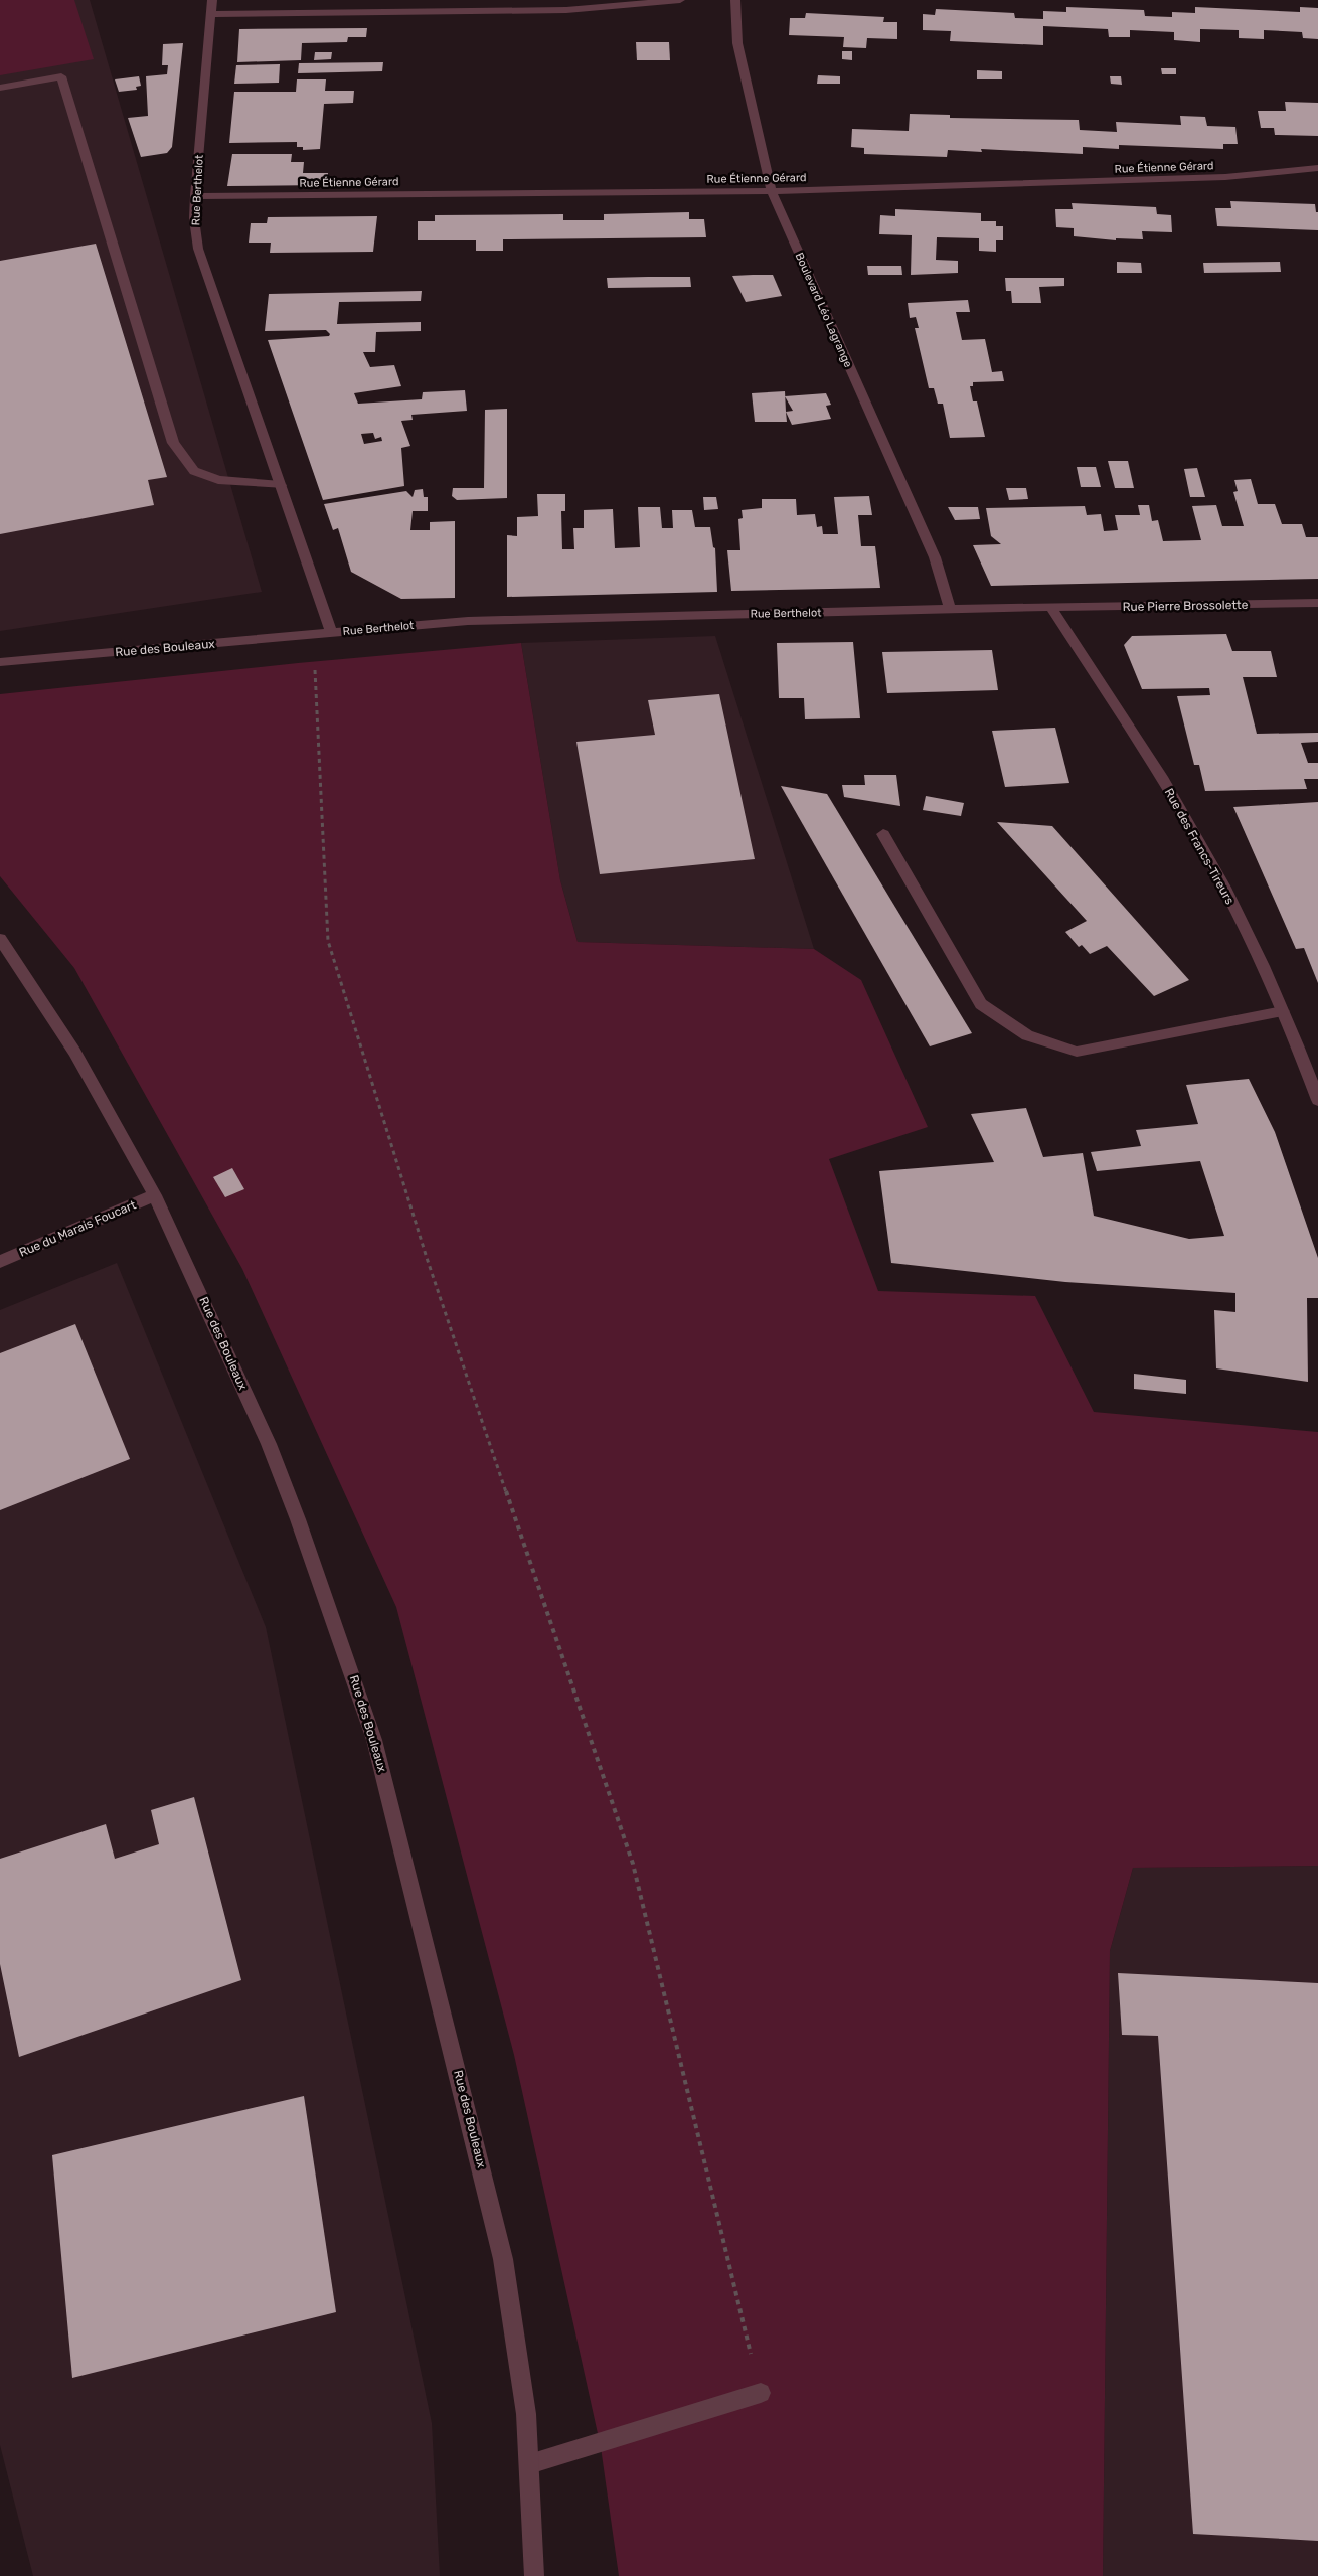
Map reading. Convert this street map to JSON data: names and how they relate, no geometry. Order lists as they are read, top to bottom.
{
  "streets": {
    "street": [
      "Rue Étienne Gérard",
      "Rue Berthelot",
      "Boulevard Léo Lagrange",
      "Rue Pierre Brossolette",
      "Rue des Bouleaux",
      "Rue des Francs-Tireurs",
      "Rue du Marais Foucart"
    ]
  },
  "crossings": [
    ["Rue Étienne Gérard", "Rue Berthelot"],
    ["Rue Étienne Gérard", "Boulevard Léo Lagrange"],
    ["Rue Berthelot", "Boulevard Léo Lagrange"],
    ["Rue Berthelot", "Rue Pierre Brossolette"],
    ["Rue Berthelot", "Rue des Bouleaux"],
    ["Rue Berthelot", "Rue des Francs-Tireurs"],
    ["Rue Pierre Brossolette", "Rue des Francs-Tireurs"],
    ["Rue des Bouleaux", "Rue du Marais Foucart"]
  ]
}
